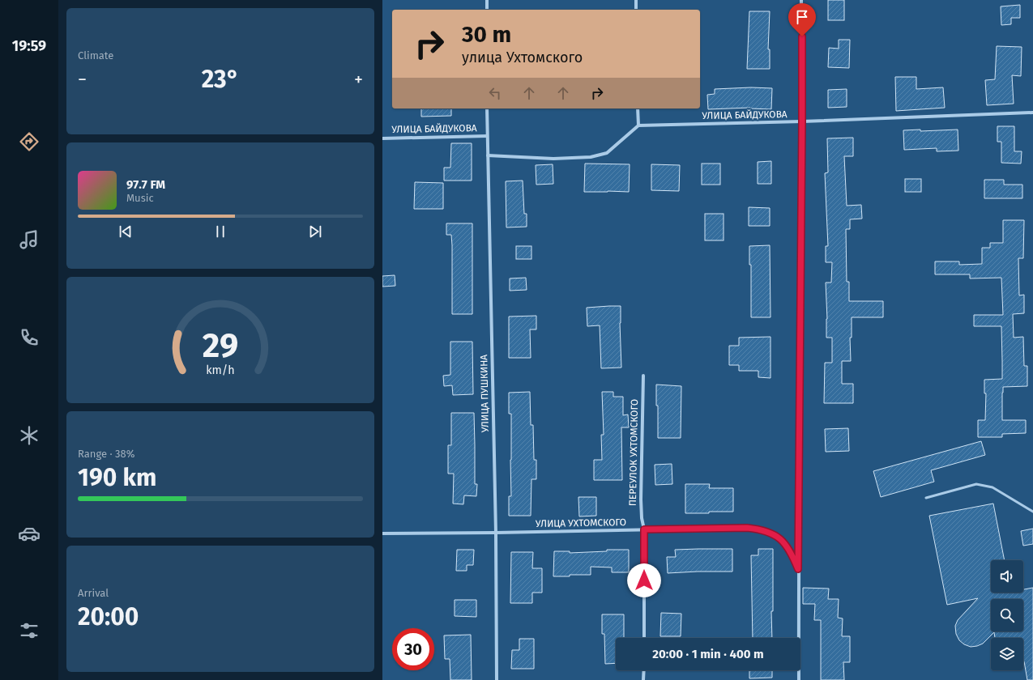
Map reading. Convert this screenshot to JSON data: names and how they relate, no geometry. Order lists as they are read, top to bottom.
{
  "streets": {
    "street": [
      "УЛИЦА БАЙДУКОВА",
      "УЛИЦА ПУШКИНА",
      "ПЕРЕУЛОК УХТОМСКОГО",
      "УЛИЦА УХТОМСКОГО"
    ]
  },
  "crossings": [
    ["УЛИЦА БАЙДУКОВА", "УЛИЦА ПУШКИНА"],
    ["УЛИЦА ПУШКИНА", "УЛИЦА УХТОМСКОГО"],
    ["ПЕРЕУЛОК УХТОМСКОГО", "УЛИЦА УХТОМСКОГО"]
  ],
  "page": {
    "tabs": "19:59",
    "tile": [
      "Climate",
      ["Range · 38%", "190 km"],
      ["Arrival", "20:00"]
    ],
    "turn": ["30 m", "улица Ухтомского"],
    "heat": ["−", "23°", "+"],
    "song": ["97.7 FM", "Music"],
    "limit": "30",
    "trip": "20:00 · 1 min · 400 m",
    "gauge": ["29", "km/h"]
  }
}
